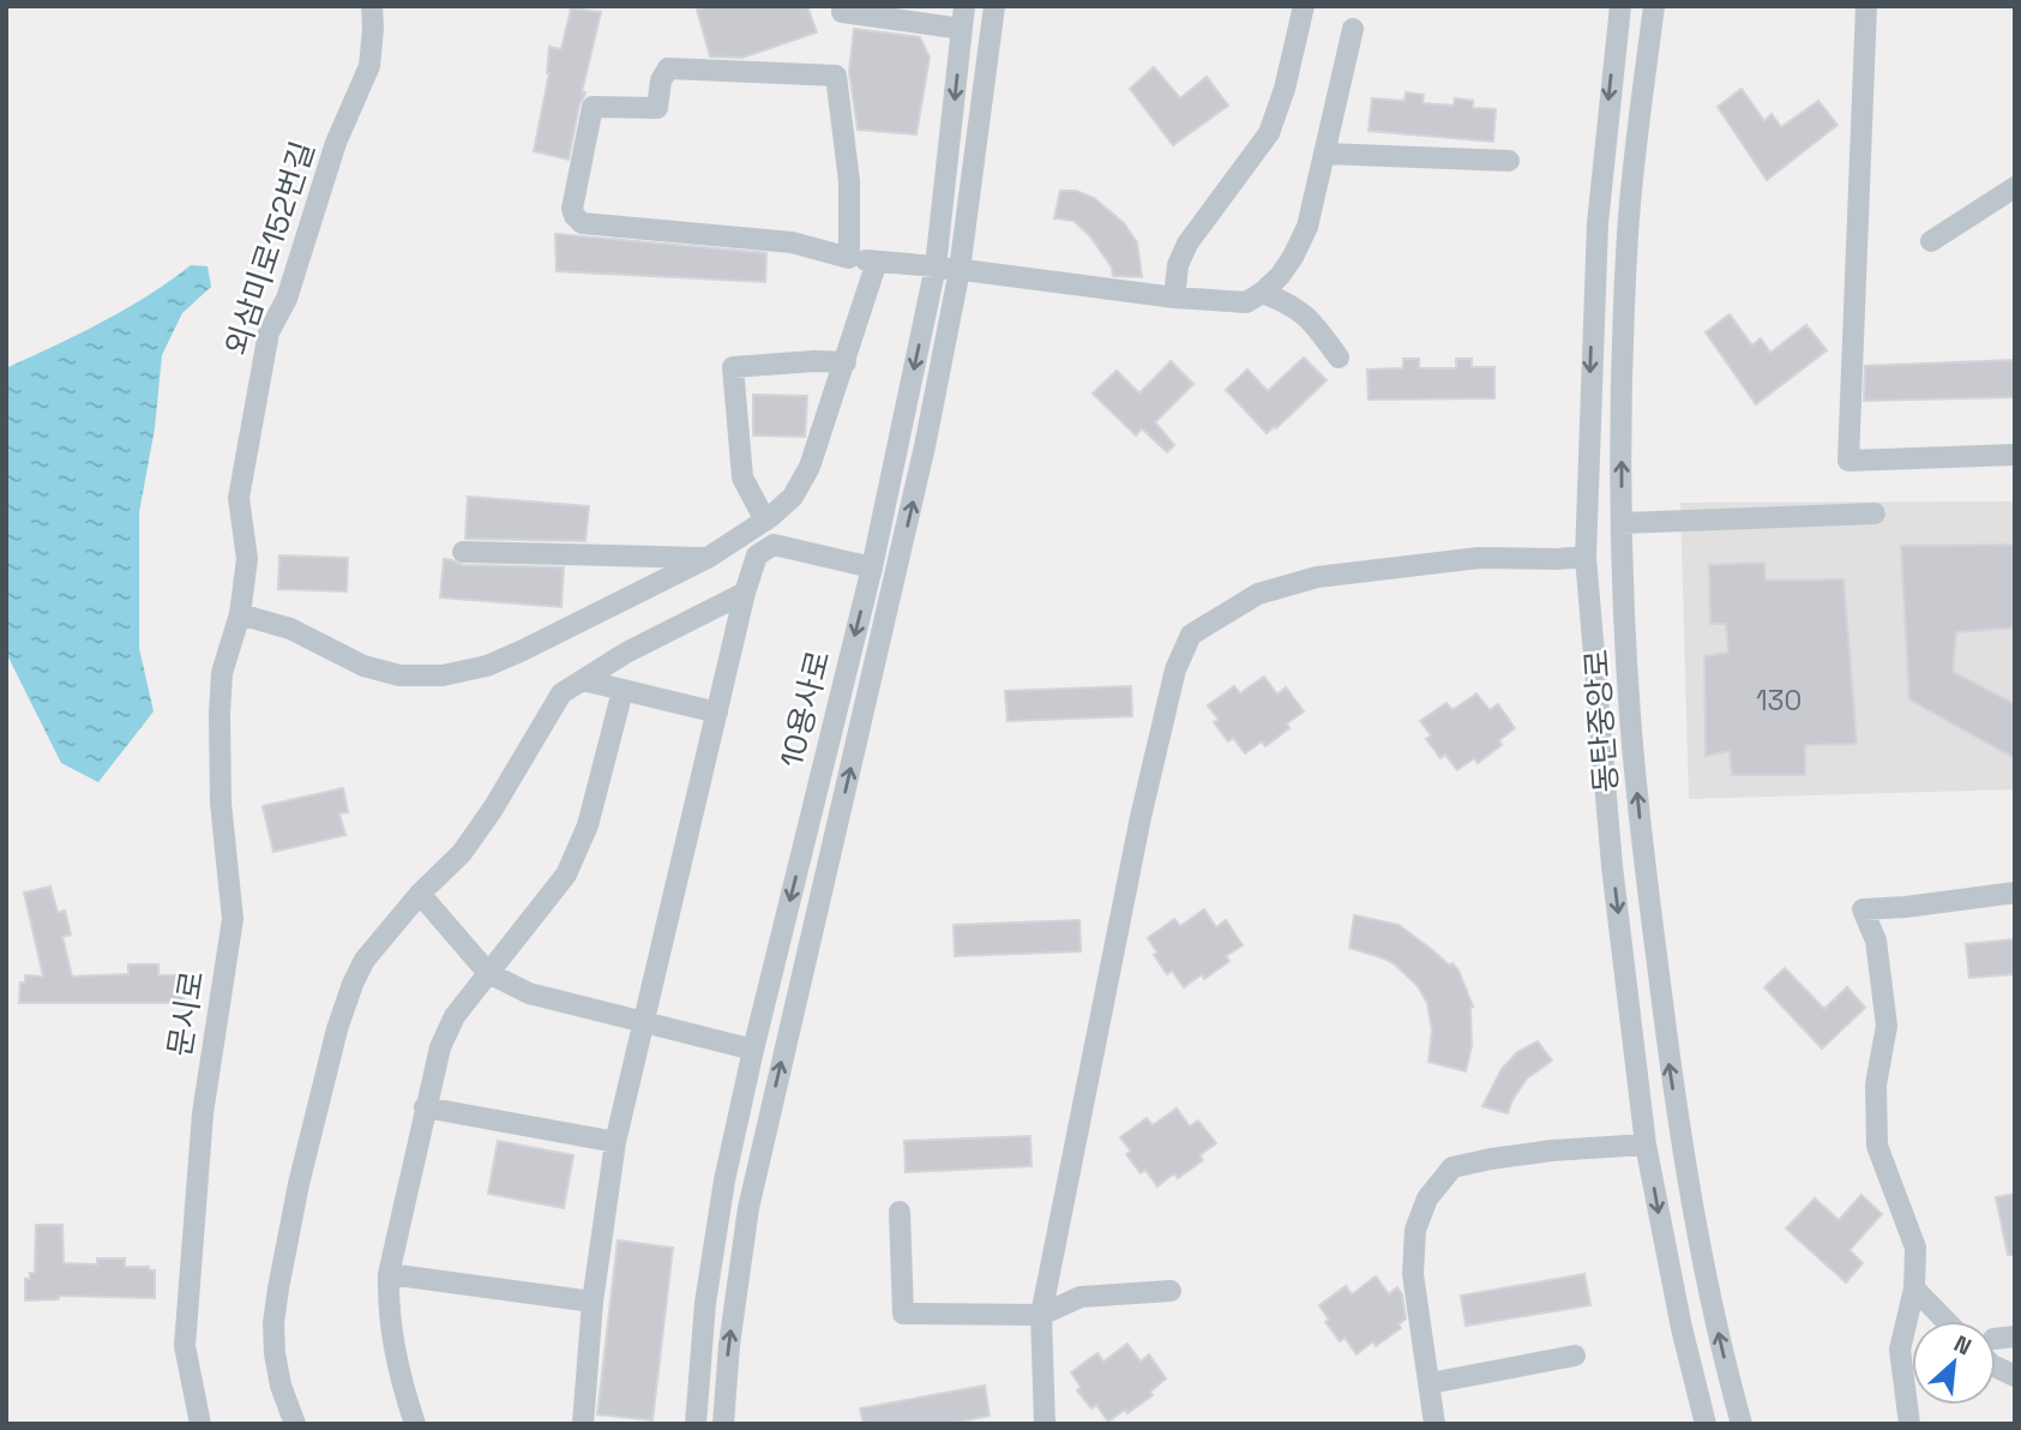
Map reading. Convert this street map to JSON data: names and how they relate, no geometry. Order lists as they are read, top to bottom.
{
  "streets": {
    "street": [
      "외삼미로152번길",
      "10용사로",
      "동탄중앙로",
      "문시로"
    ]
  },
  "crossings": [
    ["외삼미로152번길", "문시로"]
  ],
  "house_numbers": ["130"],
  "north": "top right"
}
